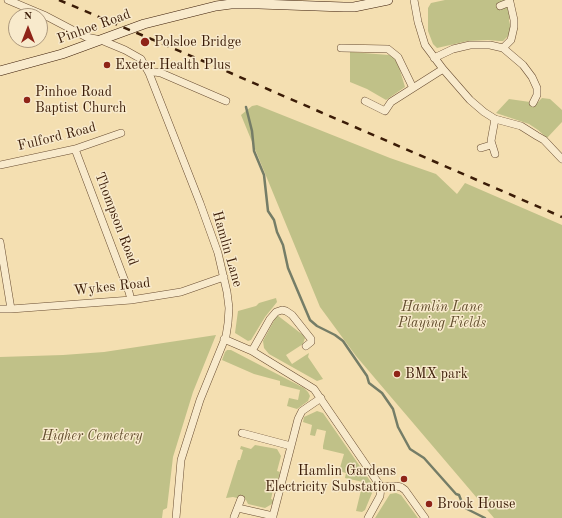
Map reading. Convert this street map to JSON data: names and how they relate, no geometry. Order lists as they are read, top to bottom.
{
  "streets": {
    "main road": ["Pinhoe Road"],
    "street": [
      "Fulford Road",
      "Thompson Road",
      "Hamlin Lane",
      "Wykes Road"
    ]
  },
  "crossings": [
    ["Pinhoe Road", "Hamlin Lane"],
    ["Fulford Road", "Thompson Road"],
    ["Thompson Road", "Wykes Road"],
    ["Hamlin Lane", "Wykes Road"]
  ],
  "parks": ["Hamlin Lane Playing Fields", "Higher Cemetery"],
  "places": [
    "Polsloe Bridge",
    "Exeter Health Plus",
    "Pinhoe Road Baptist Church",
    "BMX park",
    "Hamlin Gardens Electricity Substation",
    "Brook House"
  ],
  "north": "top"
}
